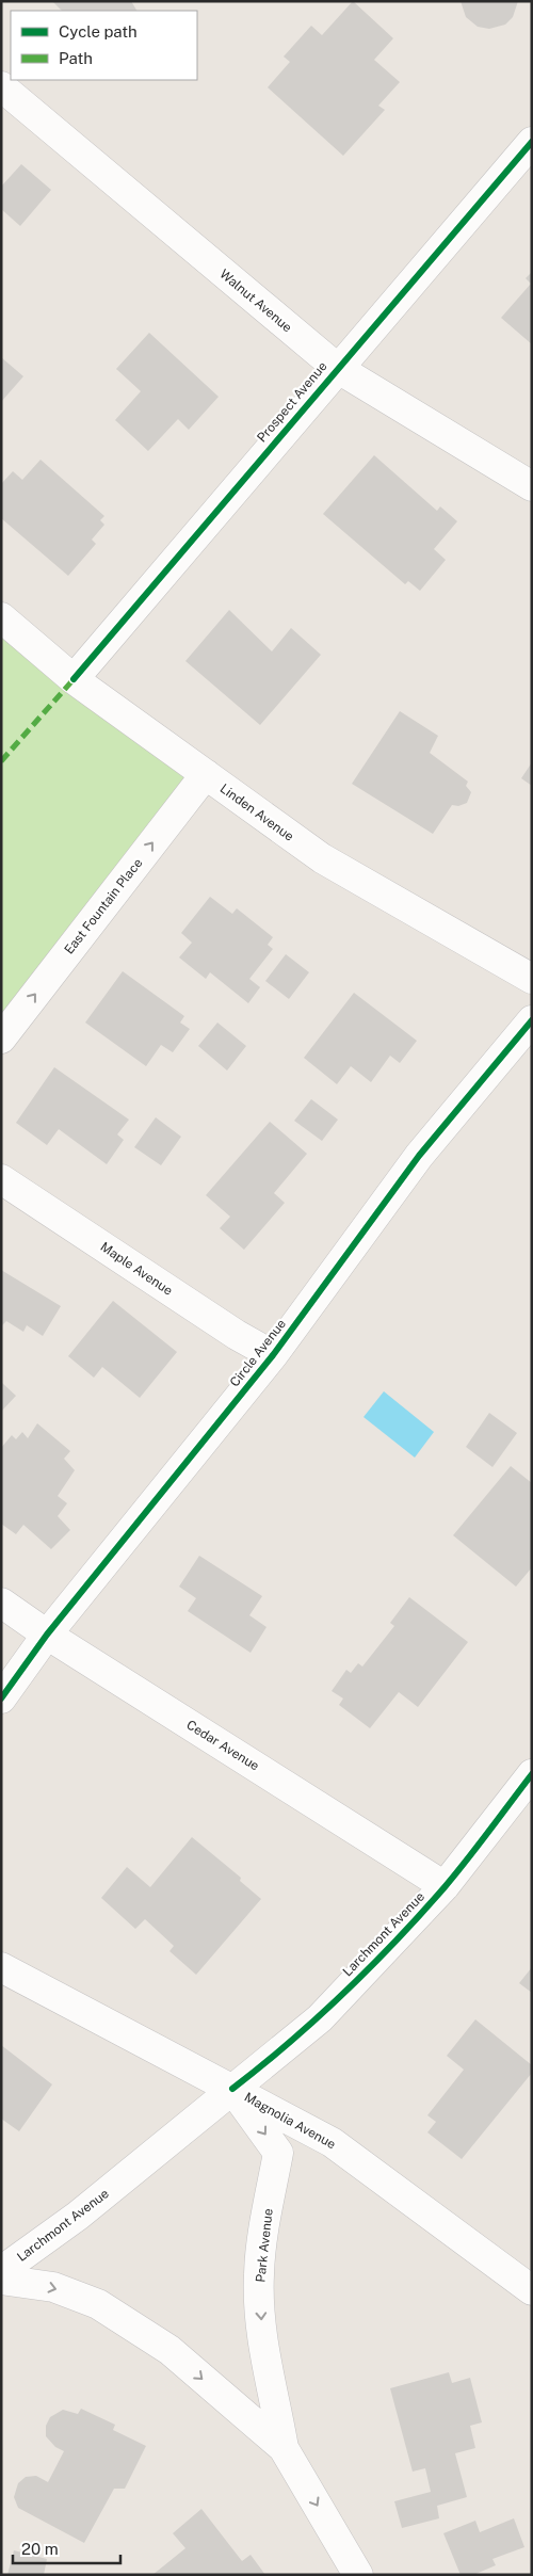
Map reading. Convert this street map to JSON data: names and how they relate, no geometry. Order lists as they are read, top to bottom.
{
  "streets": {
    "street": [
      "Walnut Avenue",
      "Prospect Avenue",
      "Linden Avenue",
      "East Fountain Place",
      "Maple Avenue",
      "Circle Avenue",
      "Cedar Avenue",
      "Larchmont Avenue",
      "Magnolia Avenue",
      "Park Avenue"
    ]
  },
  "crossings": [
    ["Walnut Avenue", "Prospect Avenue"],
    ["Prospect Avenue", "Linden Avenue"],
    ["Linden Avenue", "East Fountain Place"],
    ["Maple Avenue", "Circle Avenue"],
    ["Circle Avenue", "Cedar Avenue"],
    ["Cedar Avenue", "Larchmont Avenue"],
    ["Larchmont Avenue", "Magnolia Avenue"],
    ["Larchmont Avenue", "Park Avenue"],
    ["Magnolia Avenue", "Park Avenue"]
  ],
  "one_way": ["East Fountain Place", "Park Avenue"],
  "legend": ["Cycle path", "Path"],
  "scale_bar": "20 m"
}
